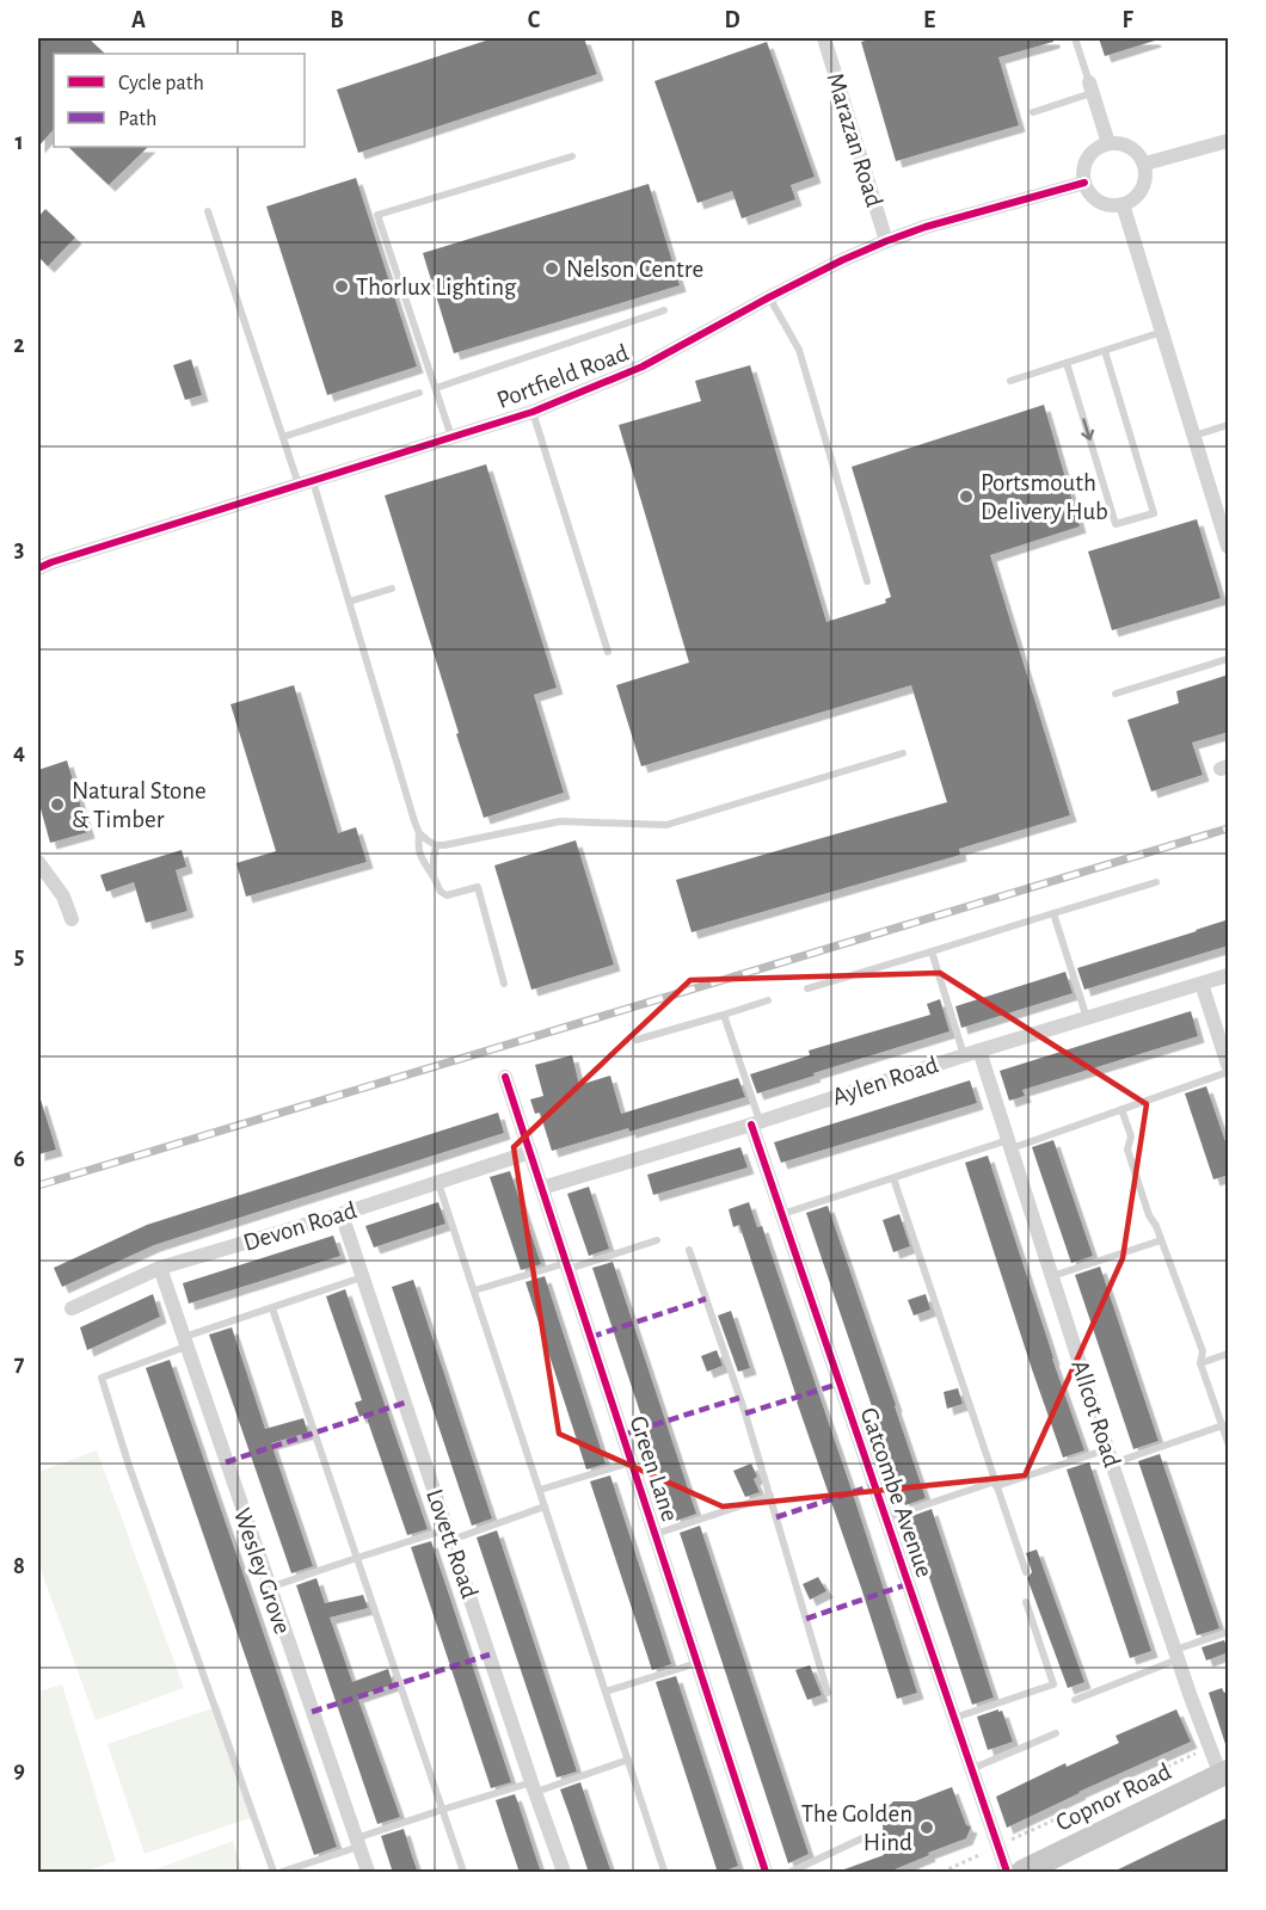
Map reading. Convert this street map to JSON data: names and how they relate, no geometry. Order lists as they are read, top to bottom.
{
  "streets": {
    "main road": ["Copnor Road"],
    "street": [
      "Marazan Road",
      "Portfield Road",
      "Aylen Road",
      "Devon Road",
      "Allcot Road",
      "Green Lane",
      "Gatcombe Avenue",
      "Lovett Road",
      "Wesley Grove"
    ]
  },
  "crossings": [
    ["Marazan Road", "Portfield Road"],
    ["Aylen Road", "Allcot Road"],
    ["Aylen Road", "Green Lane"],
    ["Aylen Road", "Gatcombe Avenue"],
    ["Devon Road", "Green Lane"],
    ["Devon Road", "Lovett Road"],
    ["Devon Road", "Wesley Grove"],
    ["Allcot Road", "Copnor Road"]
  ],
  "places": [
    "Nelson Centre",
    "Thorlux Lighting",
    "Portsmouth Delivery Hub",
    "Natural Stone & Timber",
    "The Golden Hind"
  ],
  "legend": ["Cycle path", "Path"],
  "grid": {
    "columns": [
      "A",
      "B",
      "C",
      "D",
      "E",
      "F"
    ],
    "rows": [
      "1",
      "2",
      "3",
      "4",
      "5",
      "6",
      "7",
      "8",
      "9"
    ]
  }
}
